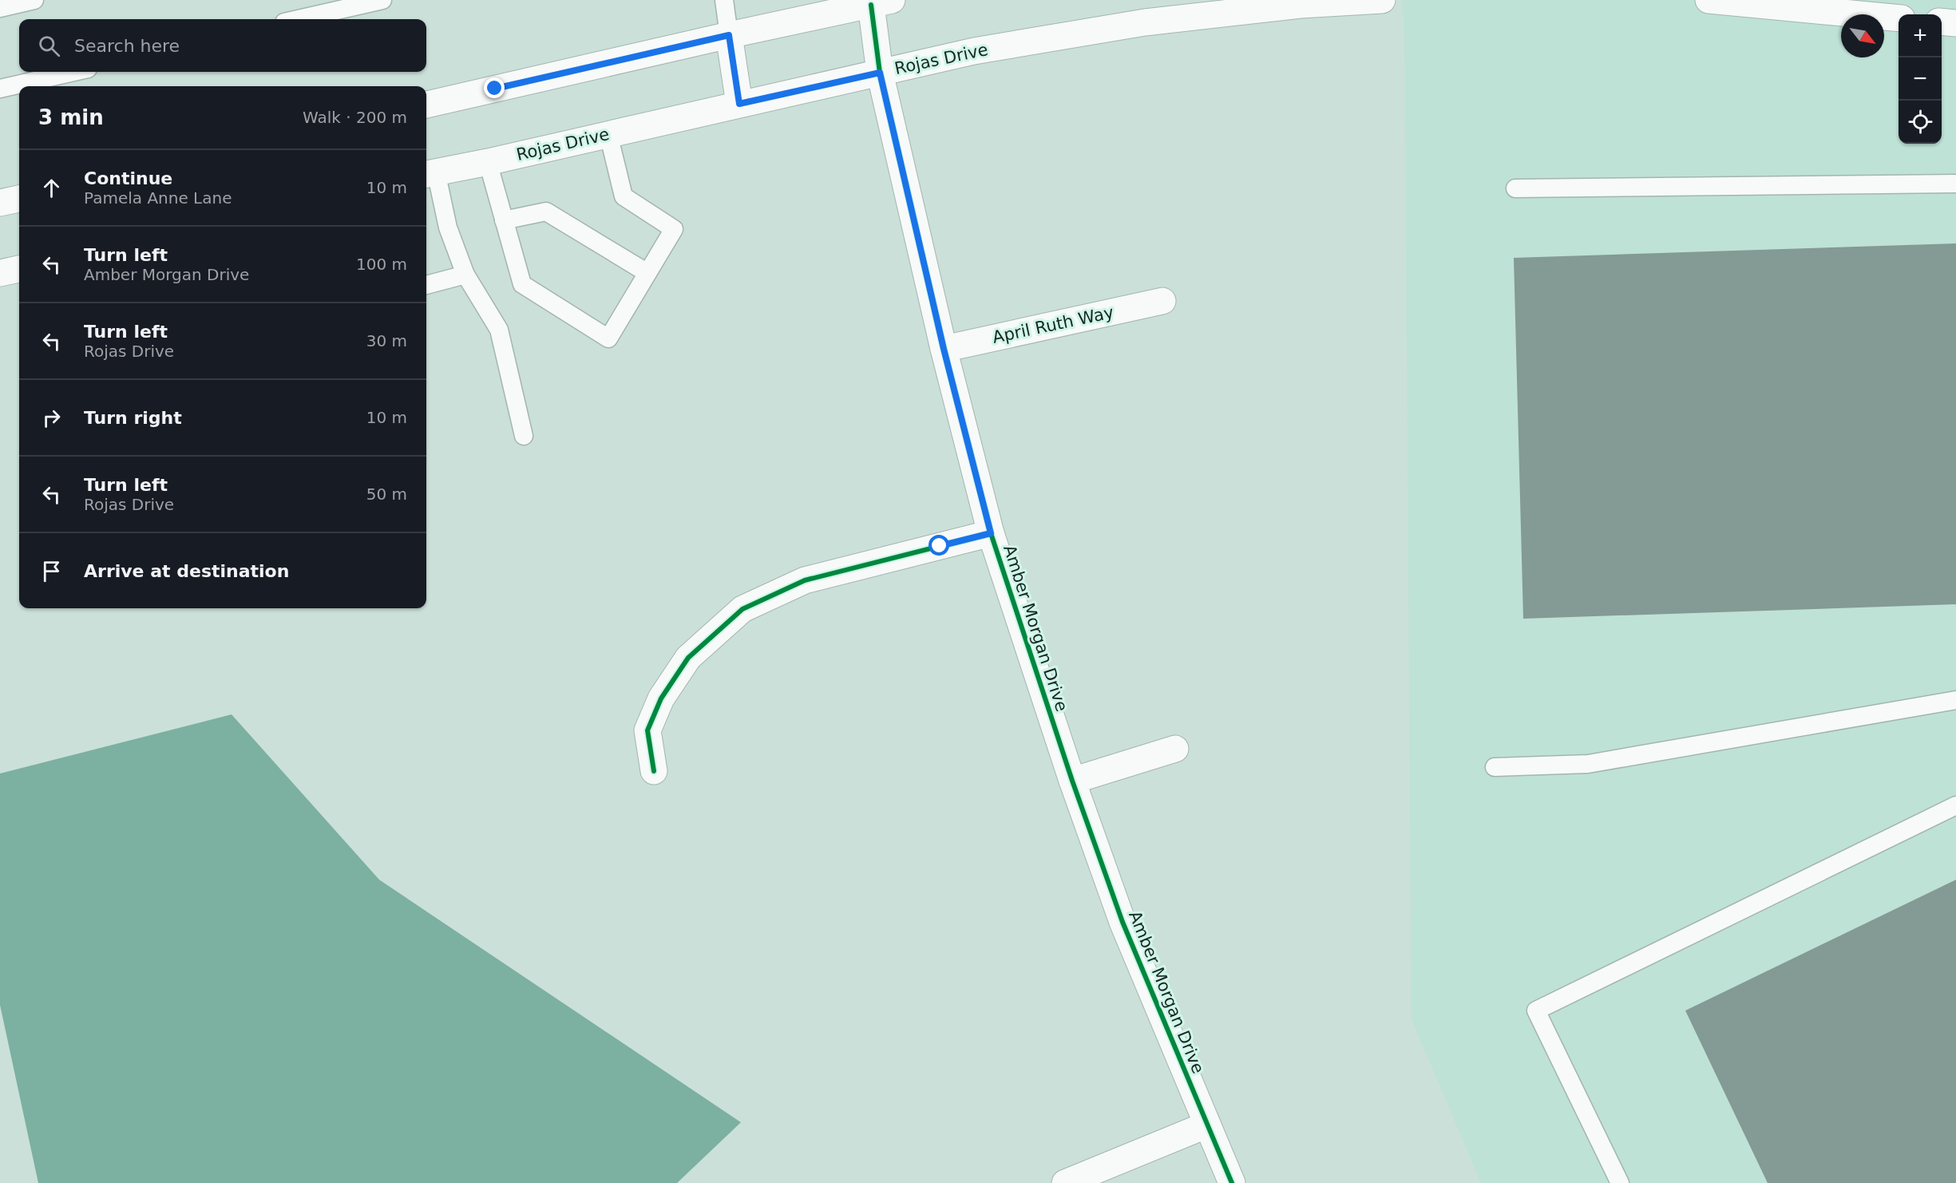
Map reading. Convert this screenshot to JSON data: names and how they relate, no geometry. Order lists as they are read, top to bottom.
{
  "streets": {
    "street": ["Rojas Drive", "April Ruth Way", "Amber Morgan Drive"]
  },
  "crossings": [
    ["Rojas Drive", "Amber Morgan Drive"],
    ["April Ruth Way", "Amber Morgan Drive"]
  ],
  "north": "bottom right",
  "page": {
    "map_buttons": ["+", "−"],
    "search": "Search here",
    "heading": ["3 min", "Walk · 200 m"],
    "list": [
      ["Continue", "Pamela Anne Lane", "10 m"],
      ["Turn left", "Amber Morgan Drive", "100 m"],
      ["Turn left", "Rojas Drive", "30 m"],
      ["Turn right", "10 m"],
      ["Turn left", "Rojas Drive", "50 m"],
      "Arrive at destination"
    ]
  }
}
